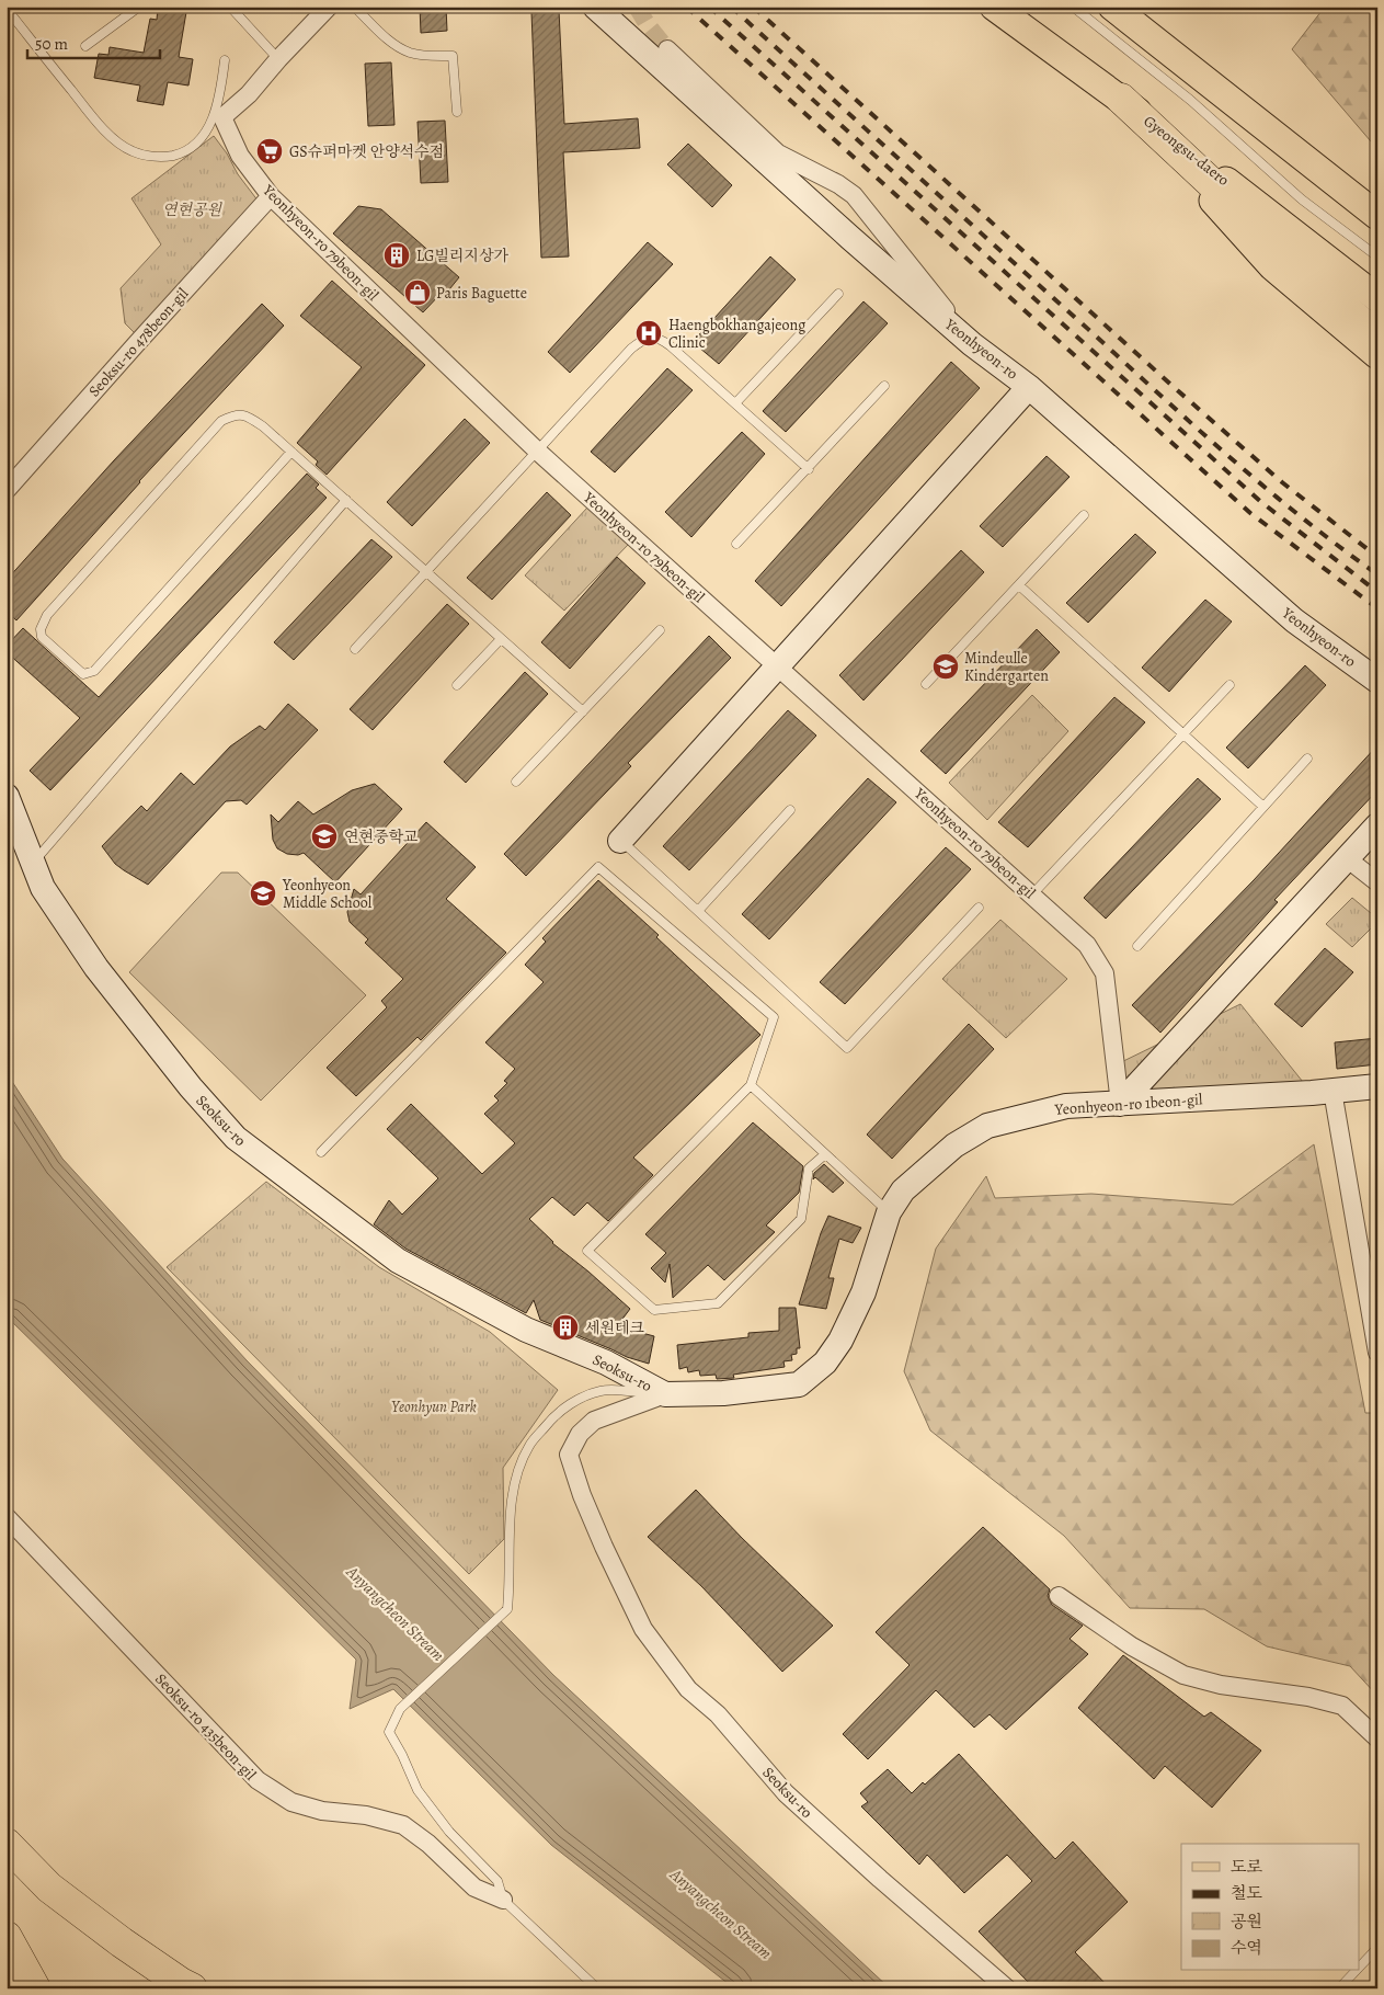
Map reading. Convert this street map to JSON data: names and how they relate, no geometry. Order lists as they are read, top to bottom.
{
  "streets": {
    "main road": ["Gyeongsu-daero"],
    "street": [
      "Yeonhyeon-ro 79beon-gil",
      "Seoksu-ro 478beon-gil",
      "Yeonhyeon-ro",
      "Yeonhyeon-ro 1beon-gil",
      "Seoksu-ro",
      "Seoksu-ro 435beon-gil"
    ]
  },
  "crossings": [
    ["Yeonhyeon-ro 79beon-gil", "Seoksu-ro 478beon-gil"],
    ["Yeonhyeon-ro 79beon-gil", "Yeonhyeon-ro 1beon-gil"],
    ["Yeonhyeon-ro 1beon-gil", "Seoksu-ro"],
    ["Yeonhyeon-ro 1beon-gil", "Seoksu-ro 435beon-gil"],
    ["Seoksu-ro", "Seoksu-ro 435beon-gil"]
  ],
  "water": ["Anyangcheon Stream"],
  "parks": ["연현공원", "Yeonhyun Park"],
  "places": {
    "supermarket": ["GS슈퍼마켓 안양석수점"],
    "building": ["LG빌리지상가", "세원테크"],
    "shop": ["Paris Baguette"],
    "hospital": ["Haengbokhangajeong Clinic"],
    "school or university": ["Mindeulle Kindergarten", "연현중학교", "Yeonhyeon Middle School"]
  },
  "legend": [
    "도로",
    "철도",
    "공원",
    "수역"
  ],
  "scale_bar": "50 m"
}
